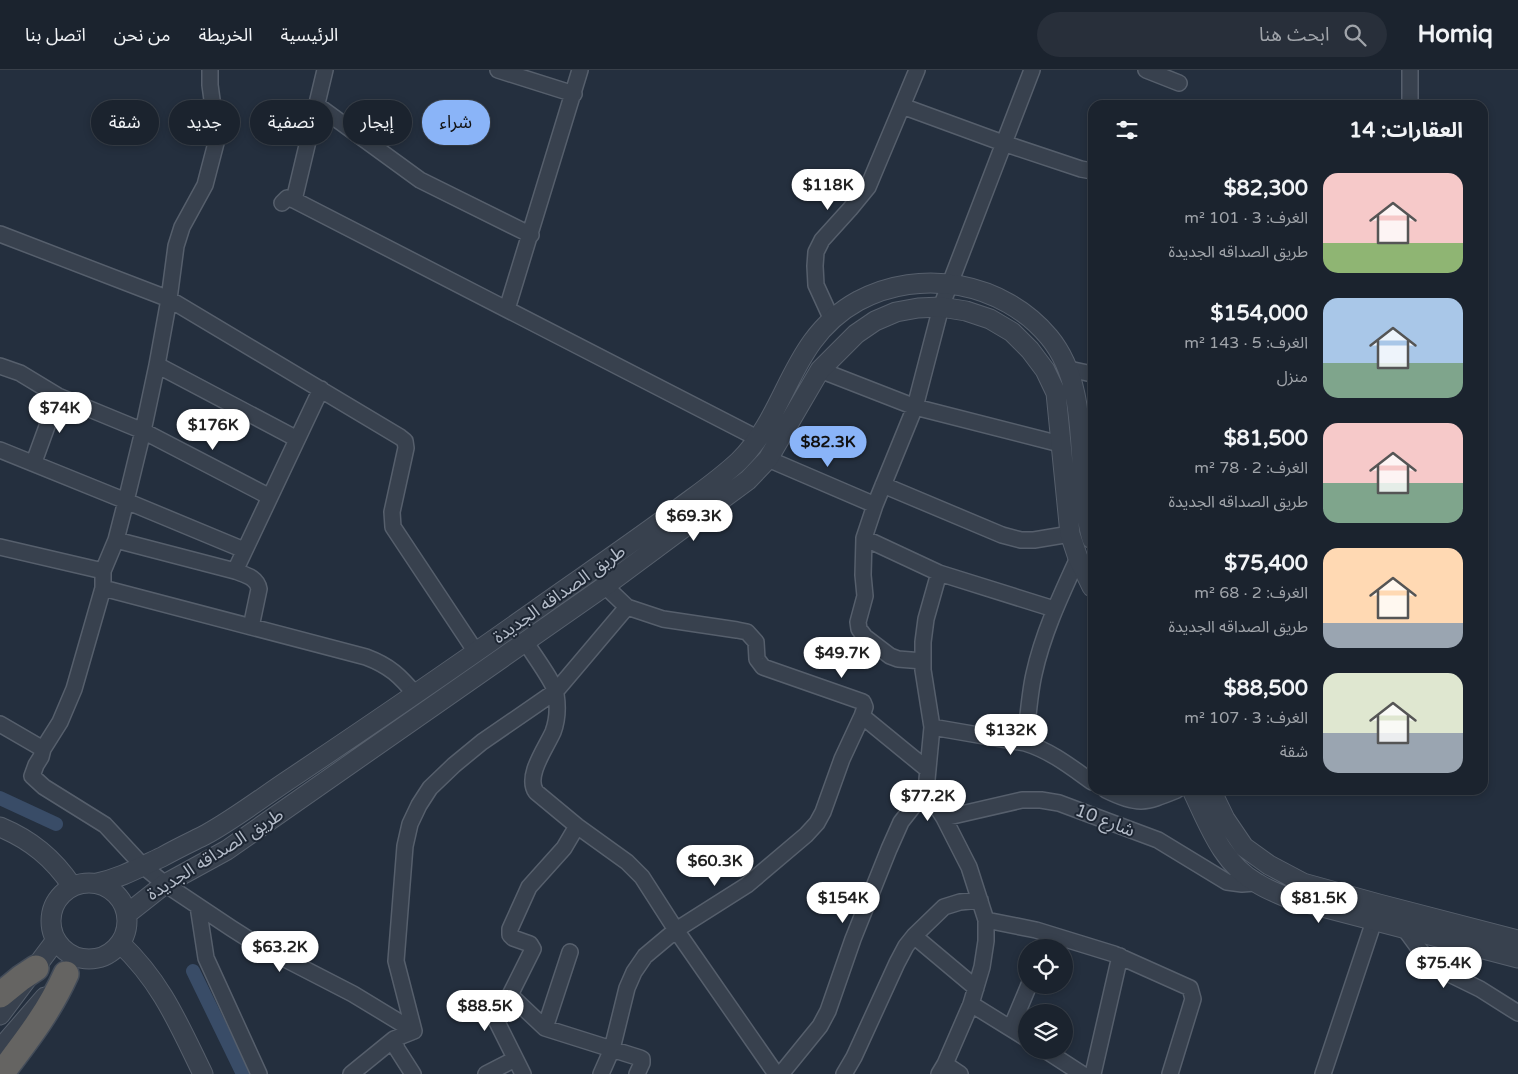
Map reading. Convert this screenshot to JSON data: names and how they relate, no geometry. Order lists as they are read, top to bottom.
{
  "streets": {
    "street": ["طريق الصداقه الجديدة", "شارع 10"]
  },
  "page": {
    "header": "Homiq",
    "search": "ابحث هنا",
    "nav": [
      "الرئيسية",
      "الخريطة",
      "من نحن",
      "اتصل بنا"
    ],
    "chip": [
      "شراء",
      "إيجار",
      "تصفية",
      "جديد",
      "شقة"
    ],
    "heading": "العقارات: 14",
    "list": [
      {
        "name": "$82,300",
        "note": "الغرف: 3 · 101 m² · طريق الصداقه الجديدة"
      },
      {
        "name": "$154,000",
        "note": "الغرف: 5 · 143 m² · منزل"
      },
      {
        "name": "$81,500",
        "note": "الغرف: 2 · 78 m² · طريق الصداقه الجديدة"
      },
      {
        "name": "$75,400",
        "note": "الغرف: 2 · 68 m² · طريق الصداقه الجديدة"
      },
      {
        "name": "$88,500",
        "note": "الغرف: 3 · 107 m² · شقة"
      }
    ],
    "price": [
      "$118K",
      "$74K",
      "$176K",
      "$82.3K",
      "$69.3K",
      "$49.7K",
      "$132K",
      "$77.2K",
      "$60.3K",
      "$154K",
      "$81.5K",
      "$63.2K",
      "$75.4K",
      "$88.5K"
    ]
  }
}
